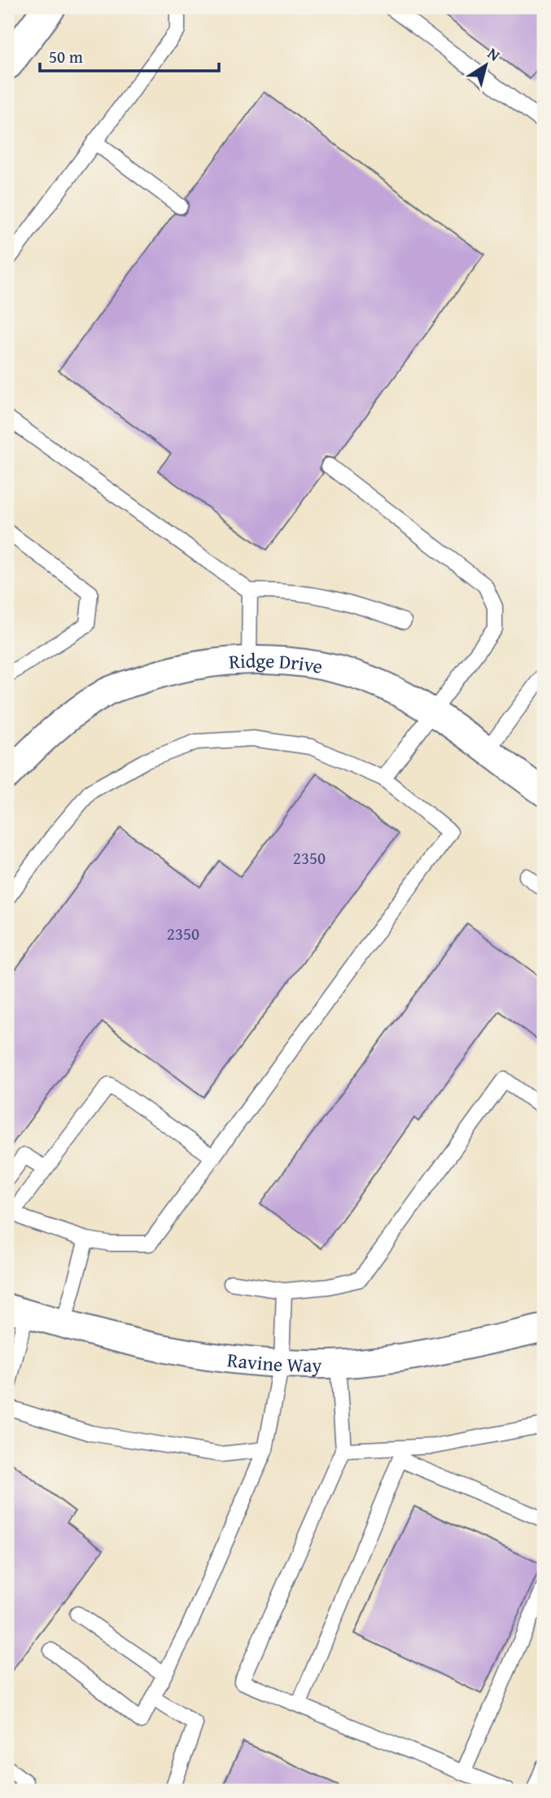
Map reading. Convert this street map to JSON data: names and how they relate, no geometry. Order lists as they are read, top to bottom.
{
  "streets": {
    "street": ["Ridge Drive", "Ravine Way"]
  },
  "house_numbers": ["2350", "2350"],
  "scale_bar": "50 m",
  "north": "top right"
}
